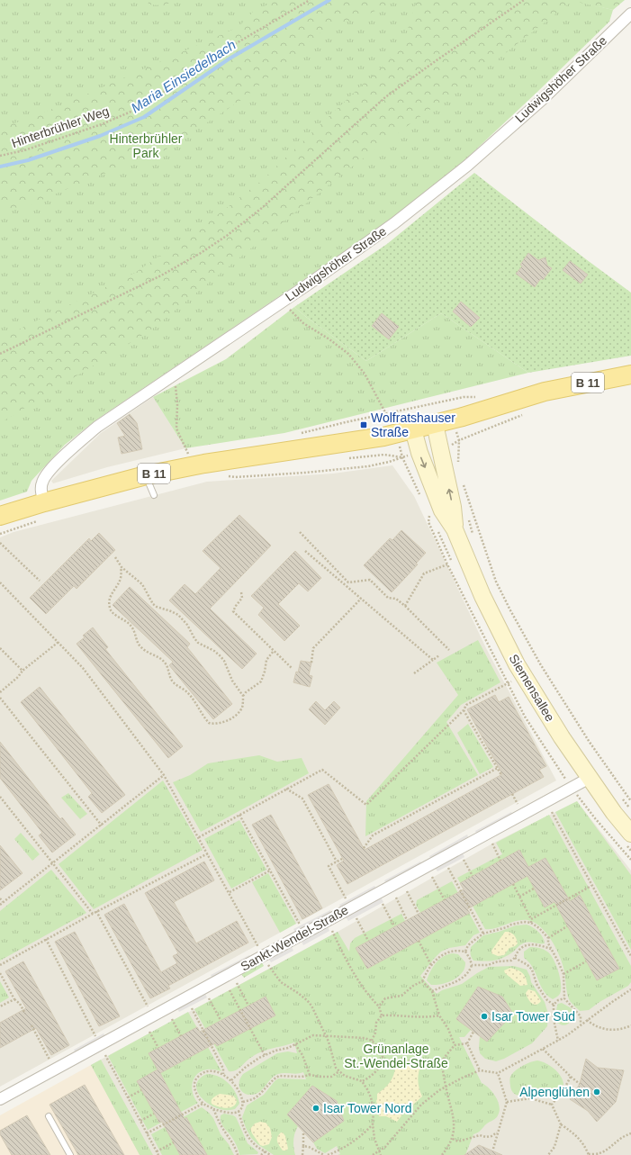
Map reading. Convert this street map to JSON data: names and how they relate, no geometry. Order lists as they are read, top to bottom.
{
  "streets": {
    "main road": ["B 11", "Siemensallee"],
    "street": ["Ludwigshöher Straße", "Sankt-Wendel-Straße"],
    "path": ["Hinterbrühler Weg"]
  },
  "crossings": [
    ["Ludwigshöher Straße", "B 11"],
    ["B 11", "Siemensallee"],
    ["Siemensallee", "Sankt-Wendel-Straße"]
  ],
  "water": ["Maria Einsiedelbach"],
  "parks": ["Hinterbrühler Park", "Grünanlage St.-Wendel-Straße"],
  "places": {
    "transit": ["Wolfratshauser Straße"],
    "other": ["Isar Tower Süd", "Alpenglühen", "Isar Tower Nord"]
  }
}
